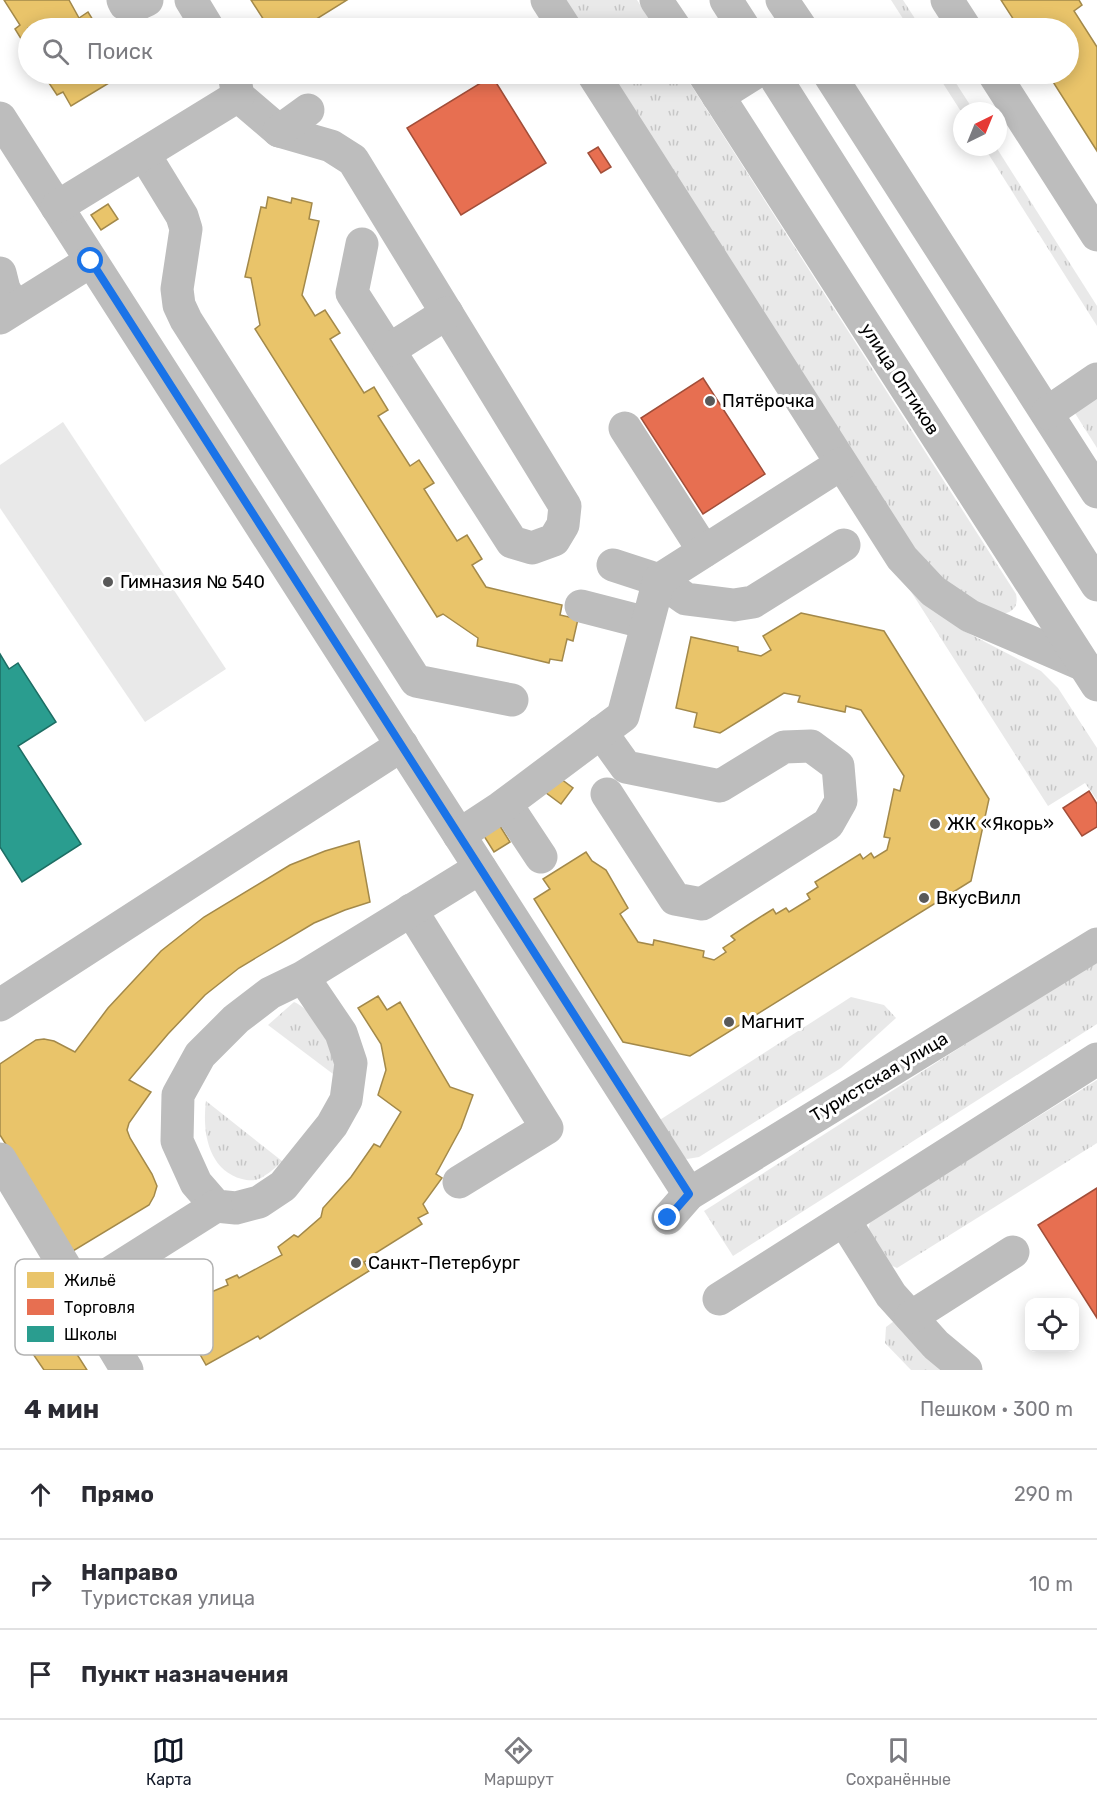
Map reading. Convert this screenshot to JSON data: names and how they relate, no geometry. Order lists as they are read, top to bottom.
{
  "streets": {
    "street": ["улица Оптиков", "Туристская улица"]
  },
  "places": [
    "Пятёрочка",
    "Гимназия № 540",
    "ЖК «Якорь»",
    "ВкусВилл",
    "Магнит",
    "Санкт-Петербург"
  ],
  "legend": ["Жильё", "Торговля", "Школы"],
  "north": "top right",
  "page": {
    "search": "Поиск",
    "heading": ["4 мин", "Пешком · 300 m"],
    "list": [
      ["Прямо", "290 m"],
      ["Направо", "Туристская улица", "10 m"],
      "Пункт назначения"
    ],
    "nav": ["Карта", "Маршрут", "Сохранённые"]
  }
}
